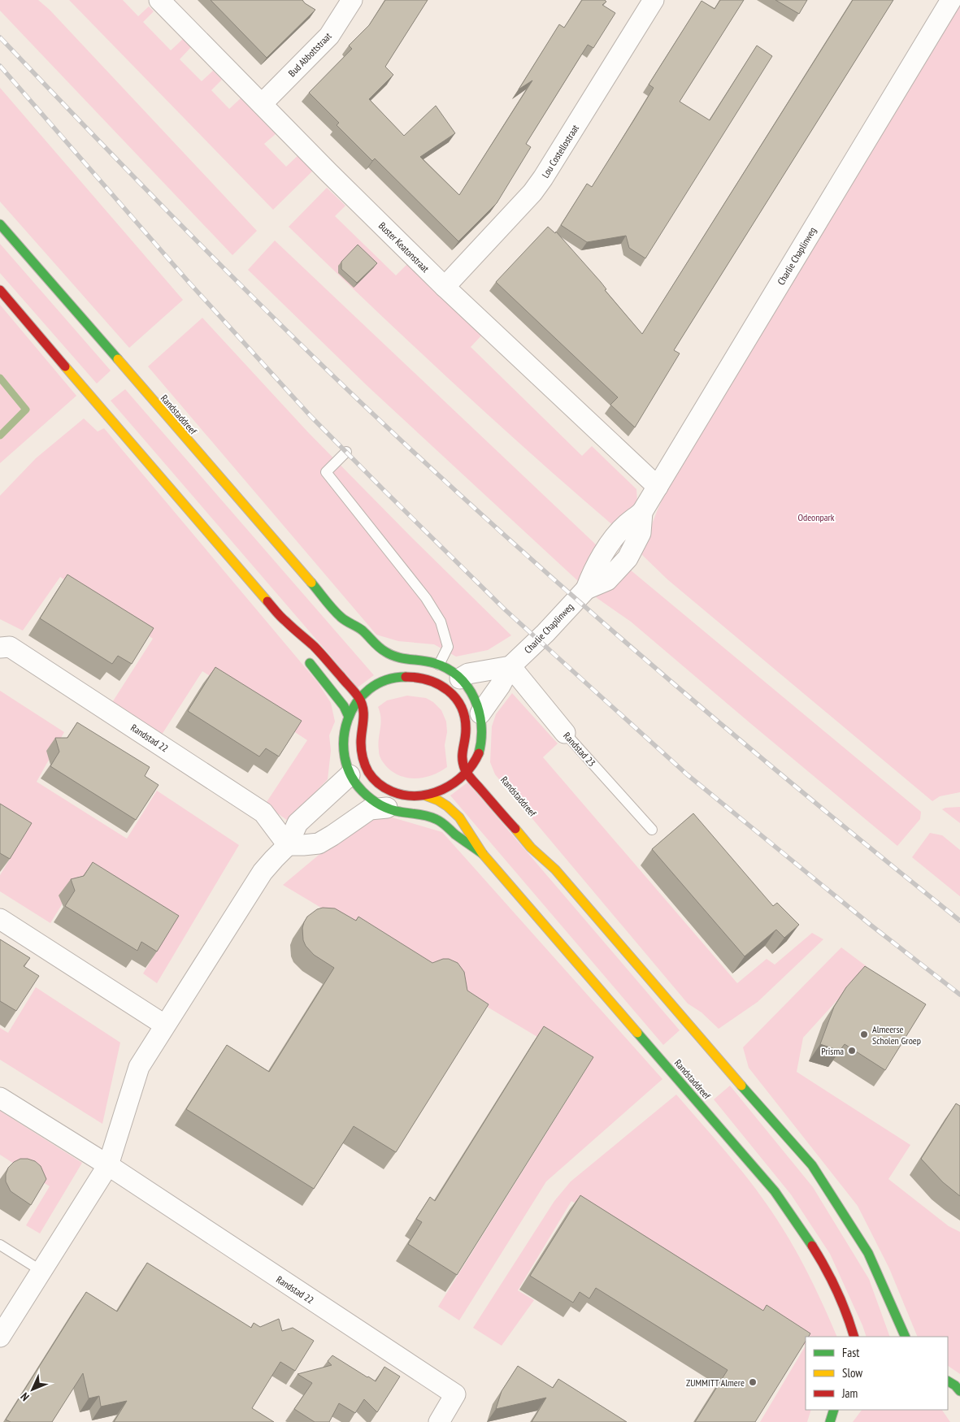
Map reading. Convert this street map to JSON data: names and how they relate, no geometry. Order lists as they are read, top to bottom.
{
  "streets": {
    "main road": ["Randstaddreef"],
    "street": [
      "Bud Abbottstraat",
      "Lou Costellostraat",
      "Buster Keatonstraat",
      "Charlie Chaplinweg",
      "Randstad 22",
      "Randstad 23"
    ]
  },
  "crossings": [
    ["Bud Abbottstraat", "Buster Keatonstraat"],
    ["Lou Costellostraat", "Buster Keatonstraat"],
    ["Buster Keatonstraat", "Charlie Chaplinweg"],
    ["Charlie Chaplinweg", "Randstad 23"]
  ],
  "parks": ["Odeonpark"],
  "places": ["Almeerse Scholen Groep", "Prisma", "ZUMMITT Almere"],
  "legend": ["Fast", "Slow", "Jam"],
  "north": "bottom left"
}
